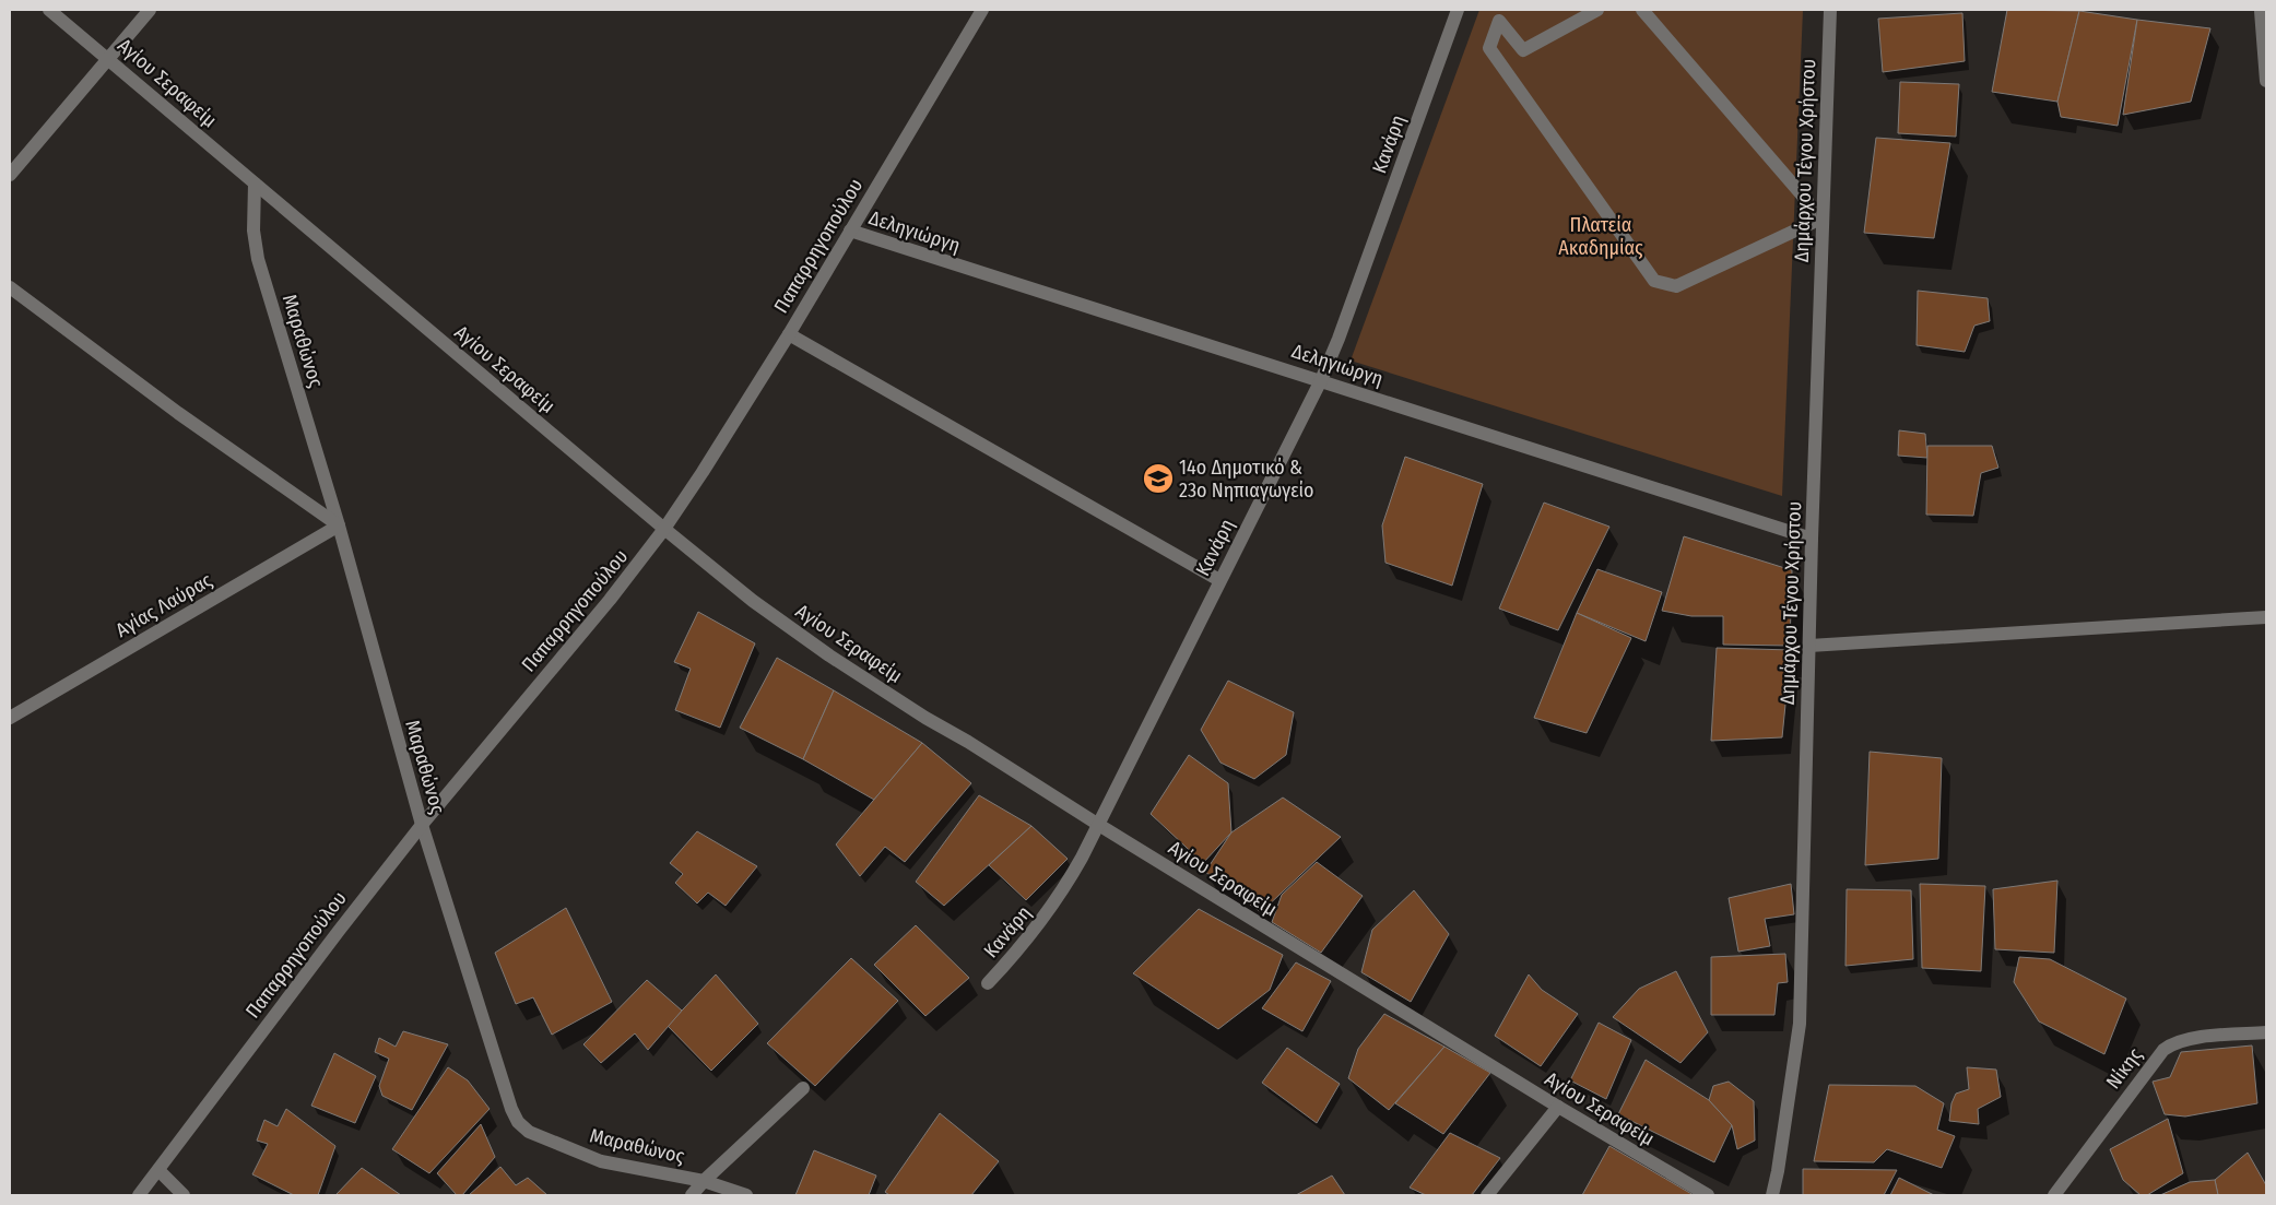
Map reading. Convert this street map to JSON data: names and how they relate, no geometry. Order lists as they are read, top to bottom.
{
  "streets": {
    "street": [
      "Αγίου Σεραφείμ",
      "Κανάρη",
      "Δημάρχου Τέγου Χρήστου",
      "Δεληγιώργη",
      "Παπαρρηγοπούλου",
      "Μαραθώνος",
      "Αγίας Λαύρας",
      "Νίκης"
    ]
  },
  "crossings": [
    ["Αγίου Σεραφείμ", "Κανάρη"],
    ["Αγίου Σεραφείμ", "Παπαρρηγοπούλου"],
    ["Αγίου Σεραφείμ", "Μαραθώνος"],
    ["Κανάρη", "Δεληγιώργη"],
    ["Δημάρχου Τέγου Χρήστου", "Δεληγιώργη"],
    ["Δεληγιώργη", "Παπαρρηγοπούλου"],
    ["Παπαρρηγοπούλου", "Μαραθώνος"],
    ["Μαραθώνος", "Αγίας Λαύρας"]
  ],
  "parks": ["Πλατεία Ακαδημίας"],
  "places": {
    "school or university": ["14ο Δημοτικό & 23ο Νηπιαγωγείο"]
  }
}
